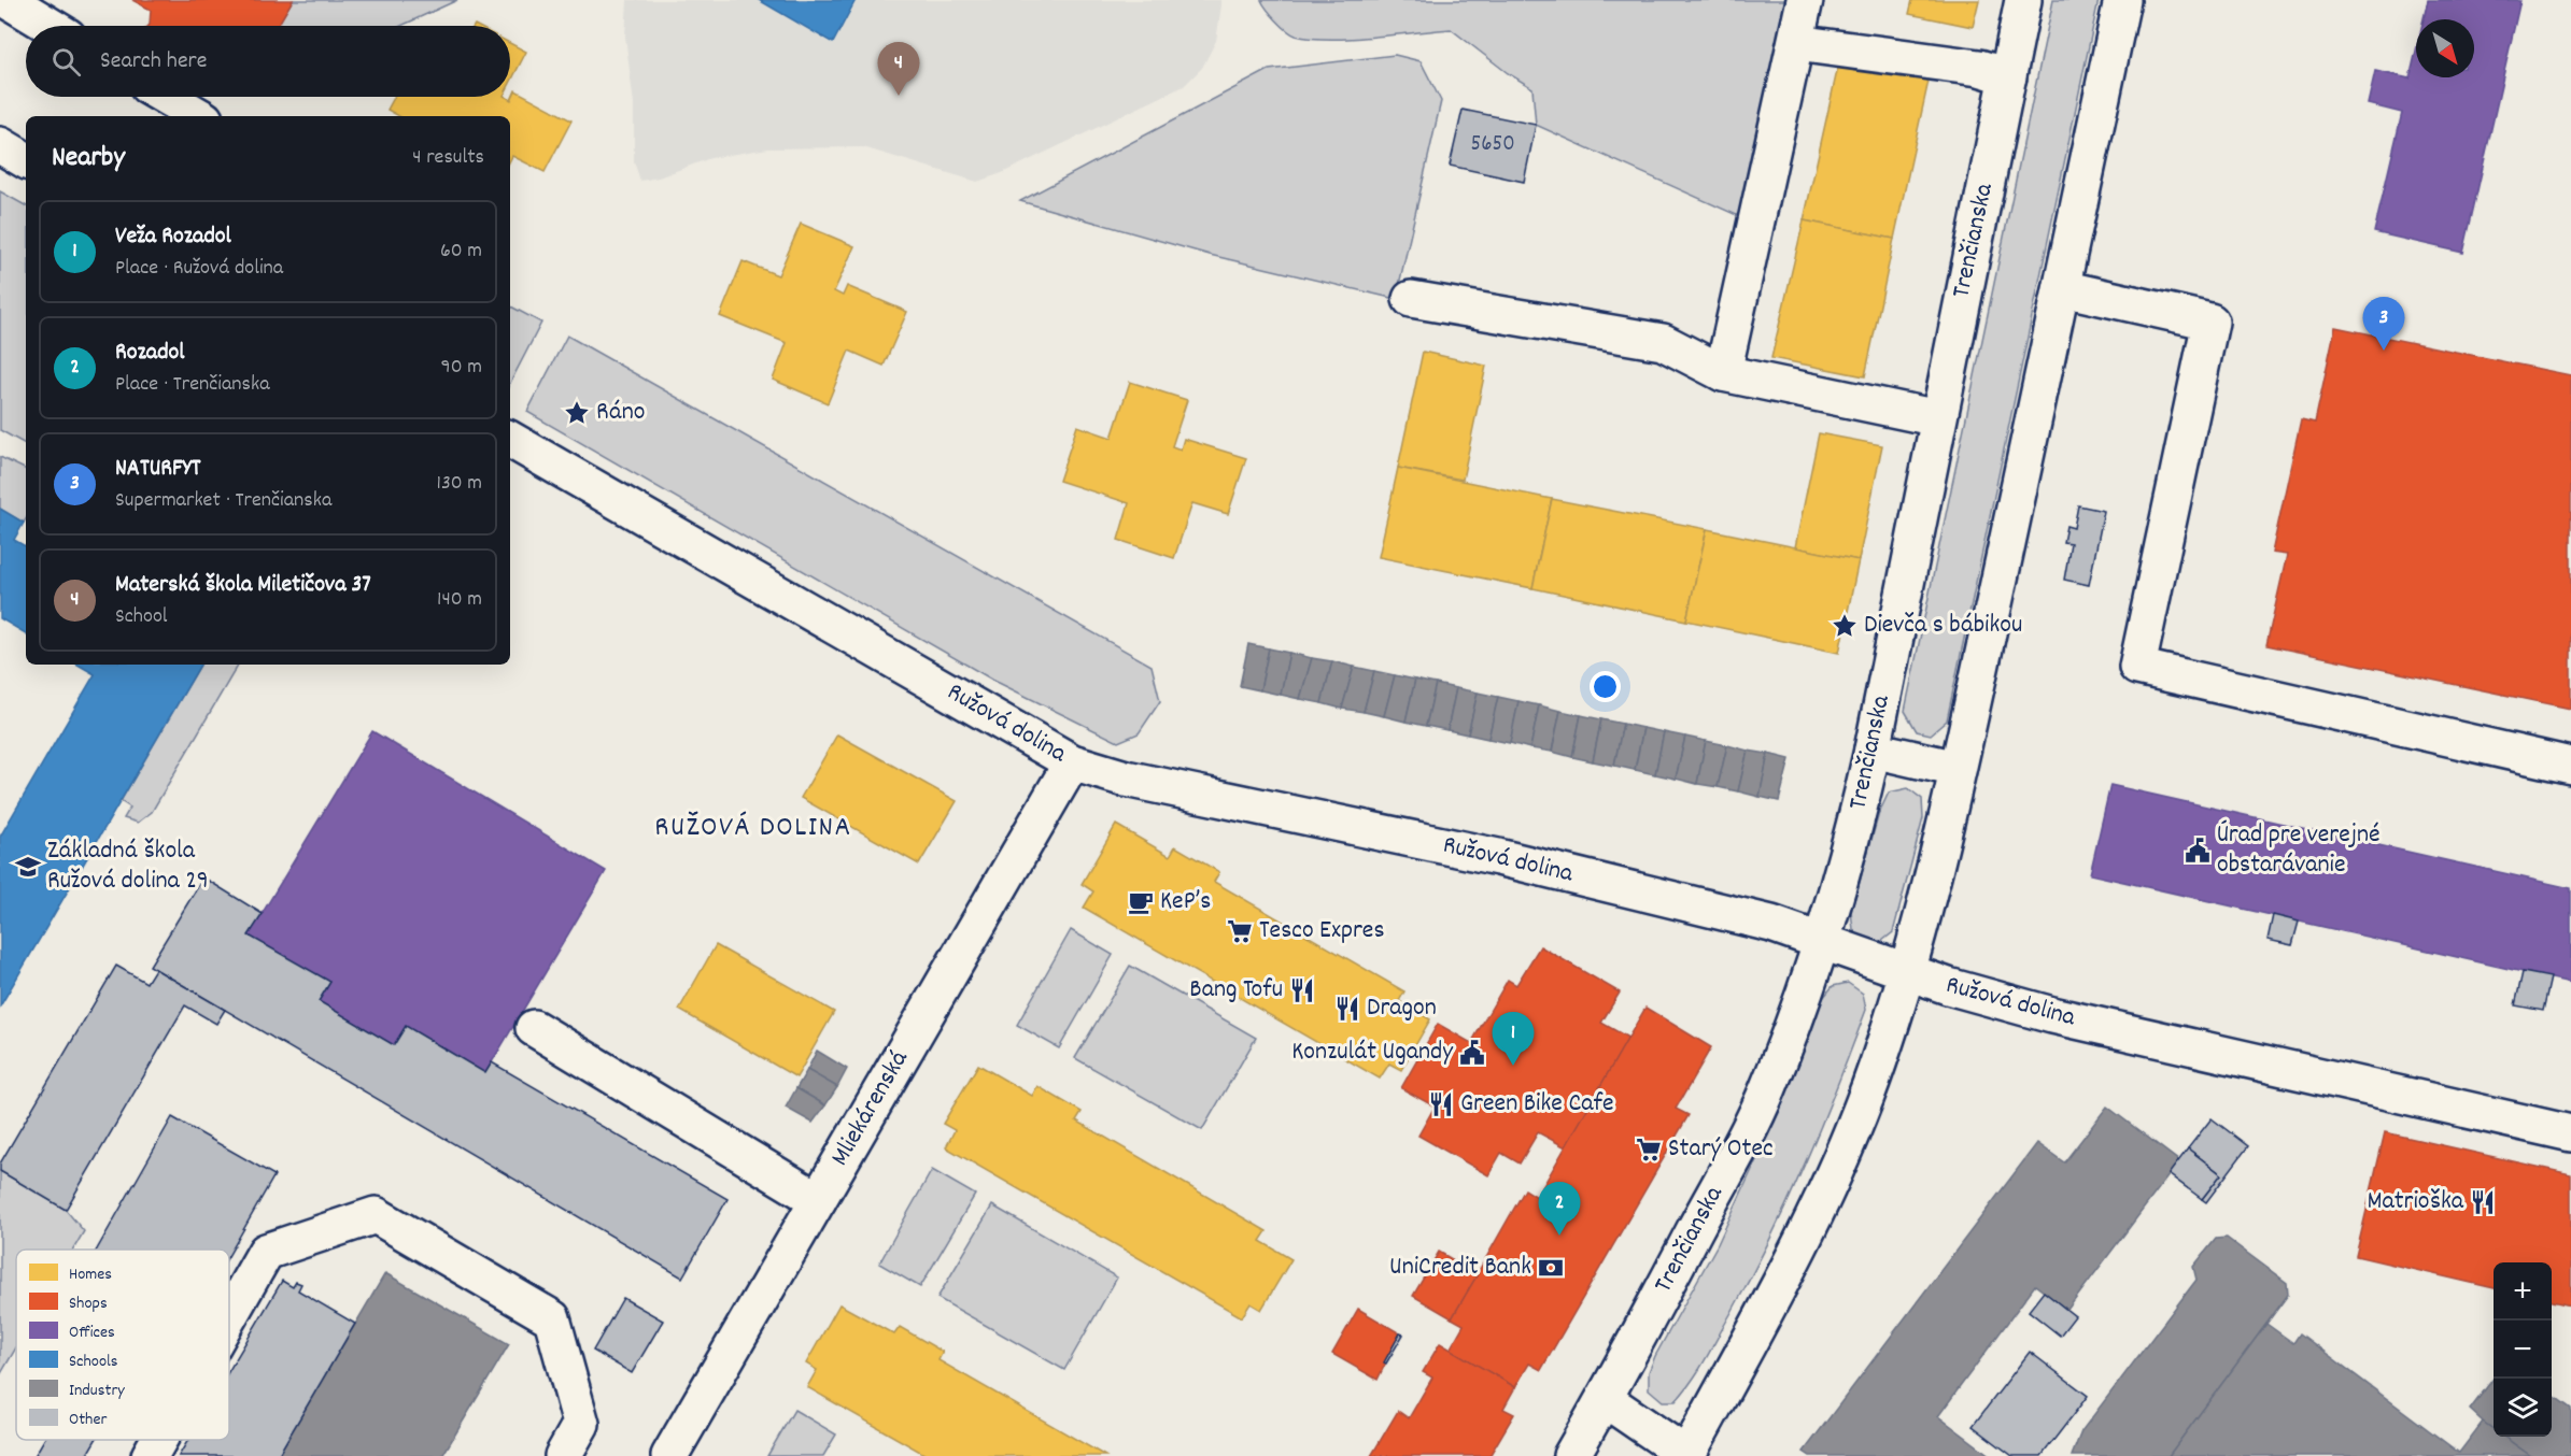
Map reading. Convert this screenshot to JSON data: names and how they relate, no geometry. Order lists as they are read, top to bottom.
{
  "streets": {
    "street": ["Trenčianska", "Ružová dolina", "Mliekárenská"]
  },
  "crossings": [
    ["Trenčianska", "Ružová dolina"],
    ["Ružová dolina", "Mliekárenská"]
  ],
  "districts": ["RUŽOVÁ DOLINA"],
  "places": {
    "place": ["Ráno", "Dievča s bábikou"],
    "public building": ["Úrad pre verejné obstarávanie", "Konzulát Ugandy"],
    "school or university": ["Základná škola Ružová dolina 29"],
    "cafe": ["KeP’s"],
    "supermarket": ["Tesco Expres", "Starý Otec"],
    "restaurant": [
      "Bang Tofu",
      "Dragon",
      "Green Bike Cafe",
      "Matrioška"
    ],
    "bank": ["UniCredit Bank"]
  },
  "house_numbers": ["5650"],
  "legend": [
    "Homes",
    "Shops",
    "Offices",
    "Schools",
    "Industry",
    "Other"
  ],
  "north": "bottom right",
  "page": {
    "search": "Search here",
    "pins": [
      "4",
      "3",
      "1",
      "2"
    ],
    "heading": ["Nearby", "4 results"],
    "list": [
      {
        "mark": "1",
        "name": "Veža Rozadol",
        "note": "Place · Ružová dolina",
        "value": "60 m"
      },
      {
        "mark": "2",
        "name": "Rozadol",
        "note": "Place · Trenčianska",
        "value": "90 m"
      },
      {
        "mark": "3",
        "name": "NATURFYT",
        "note": "Supermarket · Trenčianska",
        "value": "130 m"
      },
      {
        "mark": "4",
        "name": "Materská škola Miletičova 37",
        "note": "School",
        "value": "140 m"
      }
    ],
    "map_buttons": ["+", "−"]
  }
}
